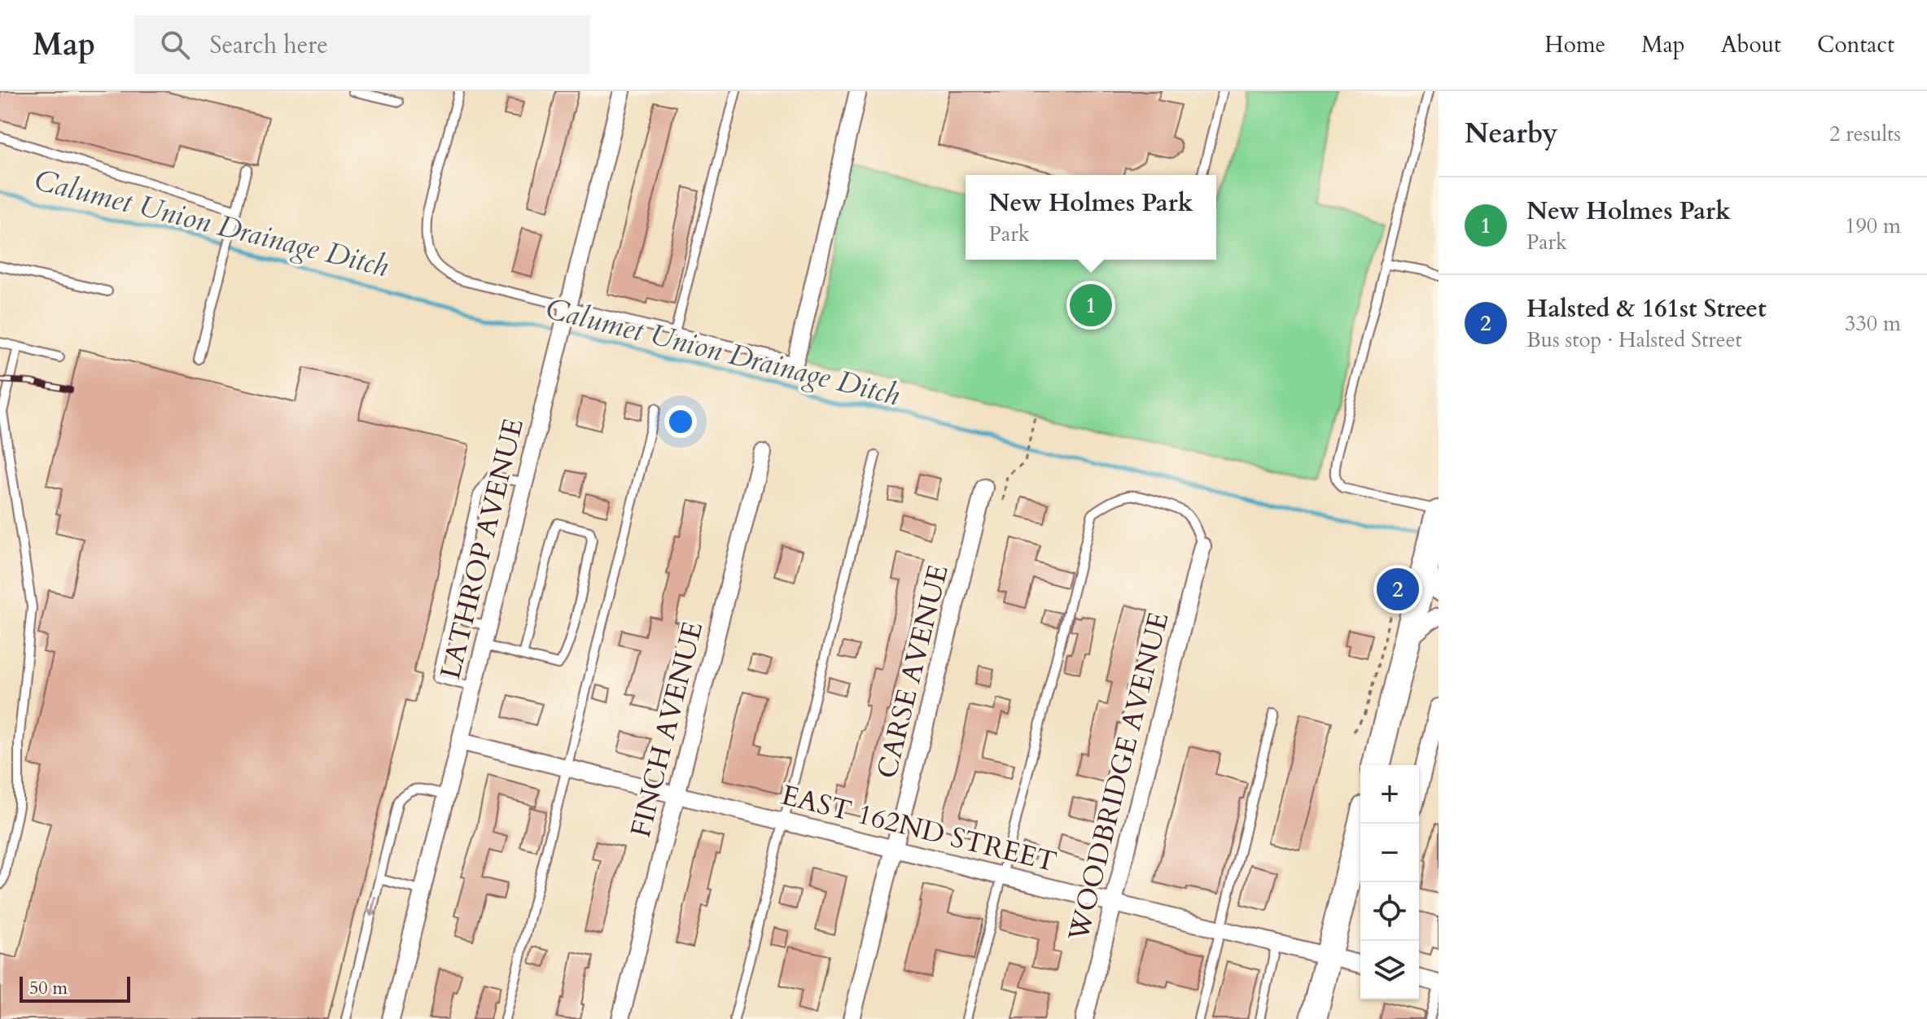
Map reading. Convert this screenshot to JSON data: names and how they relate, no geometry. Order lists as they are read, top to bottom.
{
  "streets": {
    "street": [
      "LATHROP AVENUE",
      "CARSE AVENUE",
      "FINCH AVENUE",
      "WOODBRIDGE AVENUE",
      "EAST 162ND STREET"
    ]
  },
  "crossings": [
    ["LATHROP AVENUE", "EAST 162ND STREET"],
    ["CARSE AVENUE", "EAST 162ND STREET"],
    ["FINCH AVENUE", "EAST 162ND STREET"],
    ["WOODBRIDGE AVENUE", "EAST 162ND STREET"]
  ],
  "water": ["Calumet Union Drainage Ditch"],
  "scale_bar": "50 m",
  "page": {
    "header": "Map",
    "search": "Search here",
    "nav": [
      "Home",
      "Map",
      "About",
      "Contact"
    ],
    "heading": ["Nearby", "2 results"],
    "popup": ["New Holmes Park", "Park"],
    "list": [
      {
        "mark": "1",
        "name": "New Holmes Park",
        "note": "Park",
        "value": "190 m"
      },
      {
        "mark": "2",
        "name": "Halsted & 161st Street",
        "note": "Bus stop · Halsted Street",
        "value": "330 m"
      }
    ],
    "pins": ["1", "2"],
    "map_buttons": ["+", "−"],
    "scale": "50 m"
  }
}
